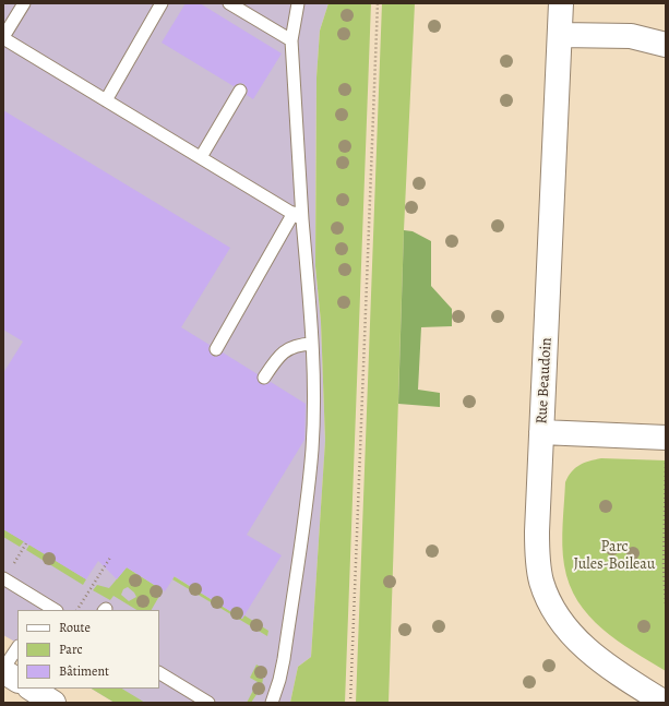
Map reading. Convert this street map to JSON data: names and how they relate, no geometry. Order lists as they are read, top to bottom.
{
  "streets": {
    "street": ["Rue Beaudoin"]
  },
  "parks": ["Parc Jules-Boileau"],
  "legend": ["Route", "Parc", "Bâtiment"]
}
